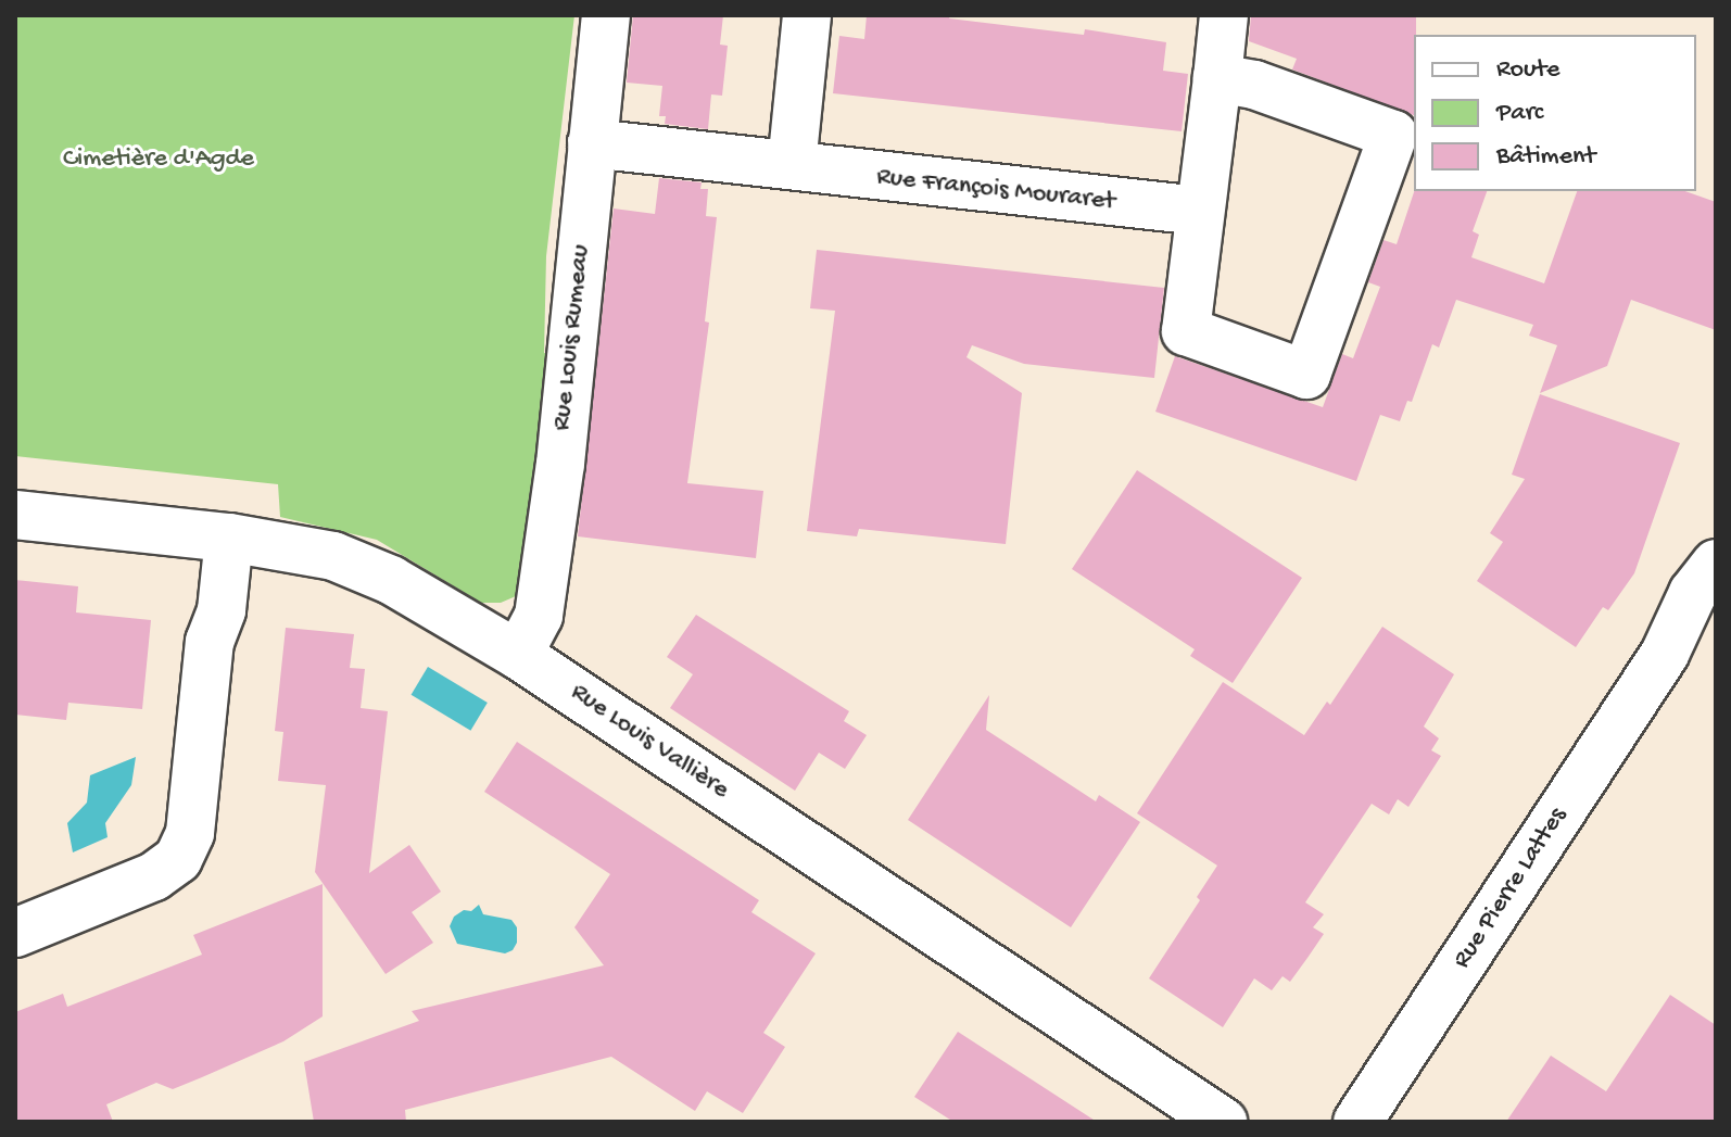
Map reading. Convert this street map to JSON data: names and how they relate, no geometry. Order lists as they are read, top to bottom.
{
  "streets": {
    "street": [
      "Rue François Mouraret",
      "Rue Louis Rumeau",
      "Rue Louis Vallière",
      "Rue Pierre Lattes"
    ]
  },
  "crossings": [
    ["Rue François Mouraret", "Rue Louis Rumeau"],
    ["Rue Louis Rumeau", "Rue Louis Vallière"]
  ],
  "parks": ["Cimetière d'Agde"],
  "legend": ["Route", "Parc", "Bâtiment"]
}
